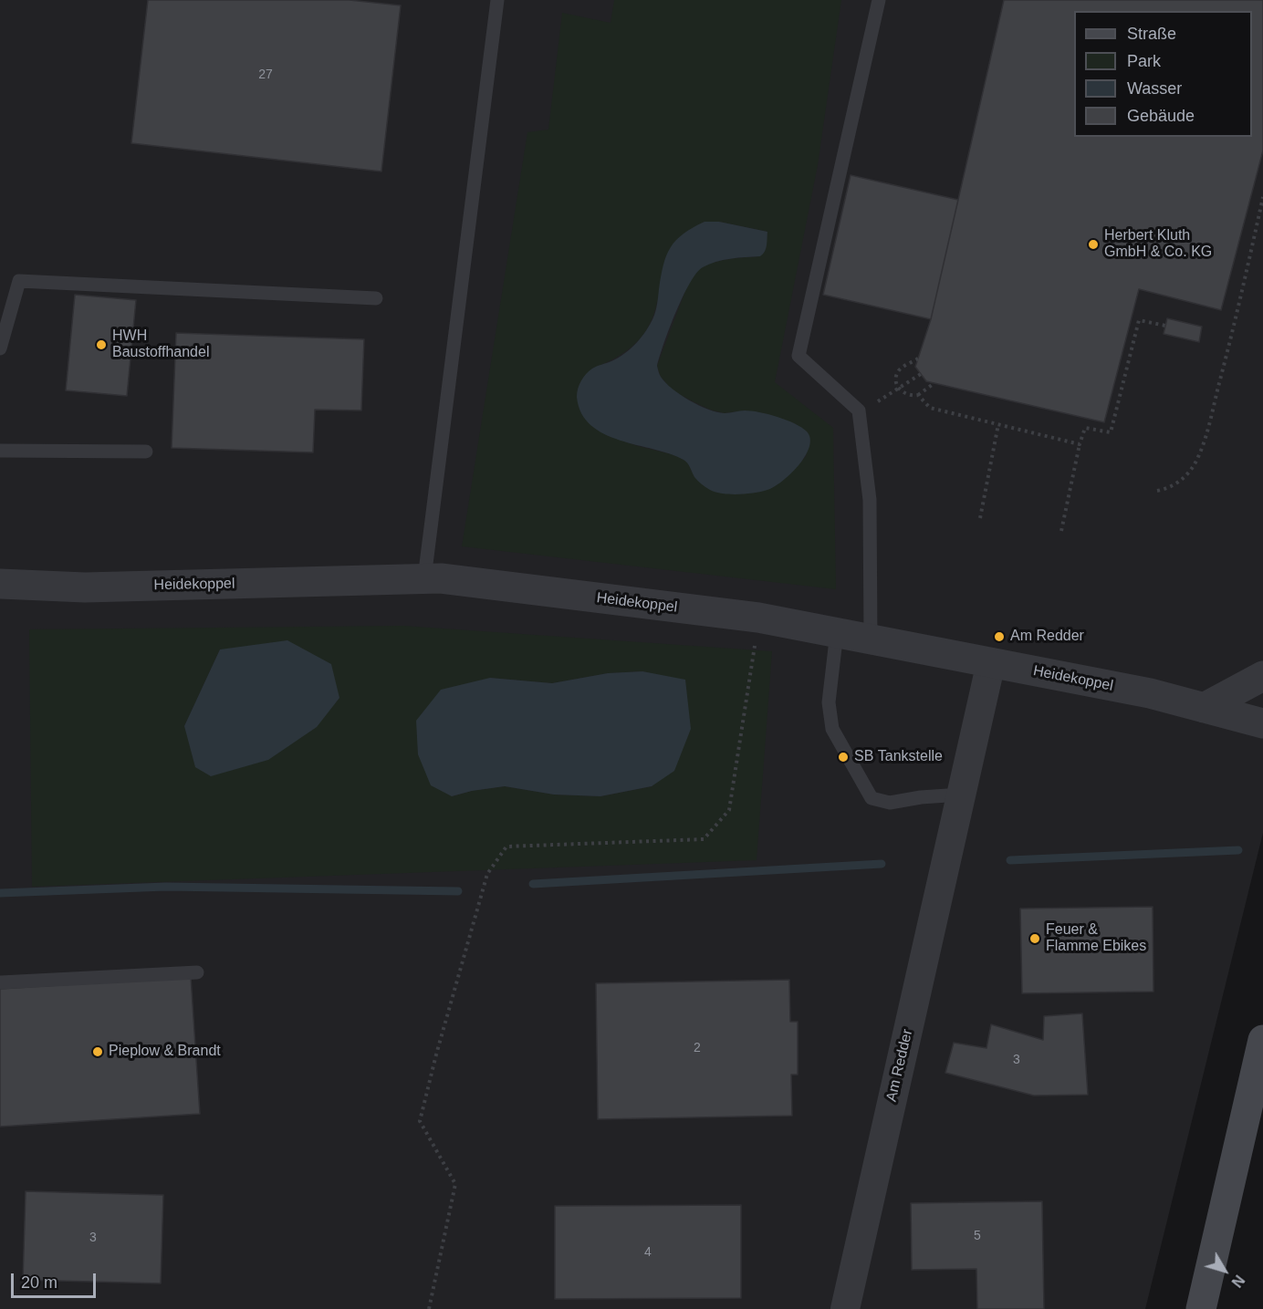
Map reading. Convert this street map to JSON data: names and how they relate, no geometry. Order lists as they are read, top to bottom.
{
  "streets": {
    "street": ["Heidekoppel", "Am Redder"]
  },
  "crossings": [
    ["Heidekoppel", "Am Redder"]
  ],
  "places": [
    "Herbert Kluth GmbH & Co. KG",
    "HWH Baustoffhandel",
    "Am Redder",
    "SB Tankstelle",
    "Feuer & Flamme Ebikes",
    "Pieplow & Brandt"
  ],
  "house_numbers": [
    "27",
    "2",
    "3",
    "5",
    "3",
    "4"
  ],
  "legend": [
    "Straße",
    "Park",
    "Wasser",
    "Gebäude"
  ],
  "scale_bar": "20 m",
  "north": "bottom right"
}
